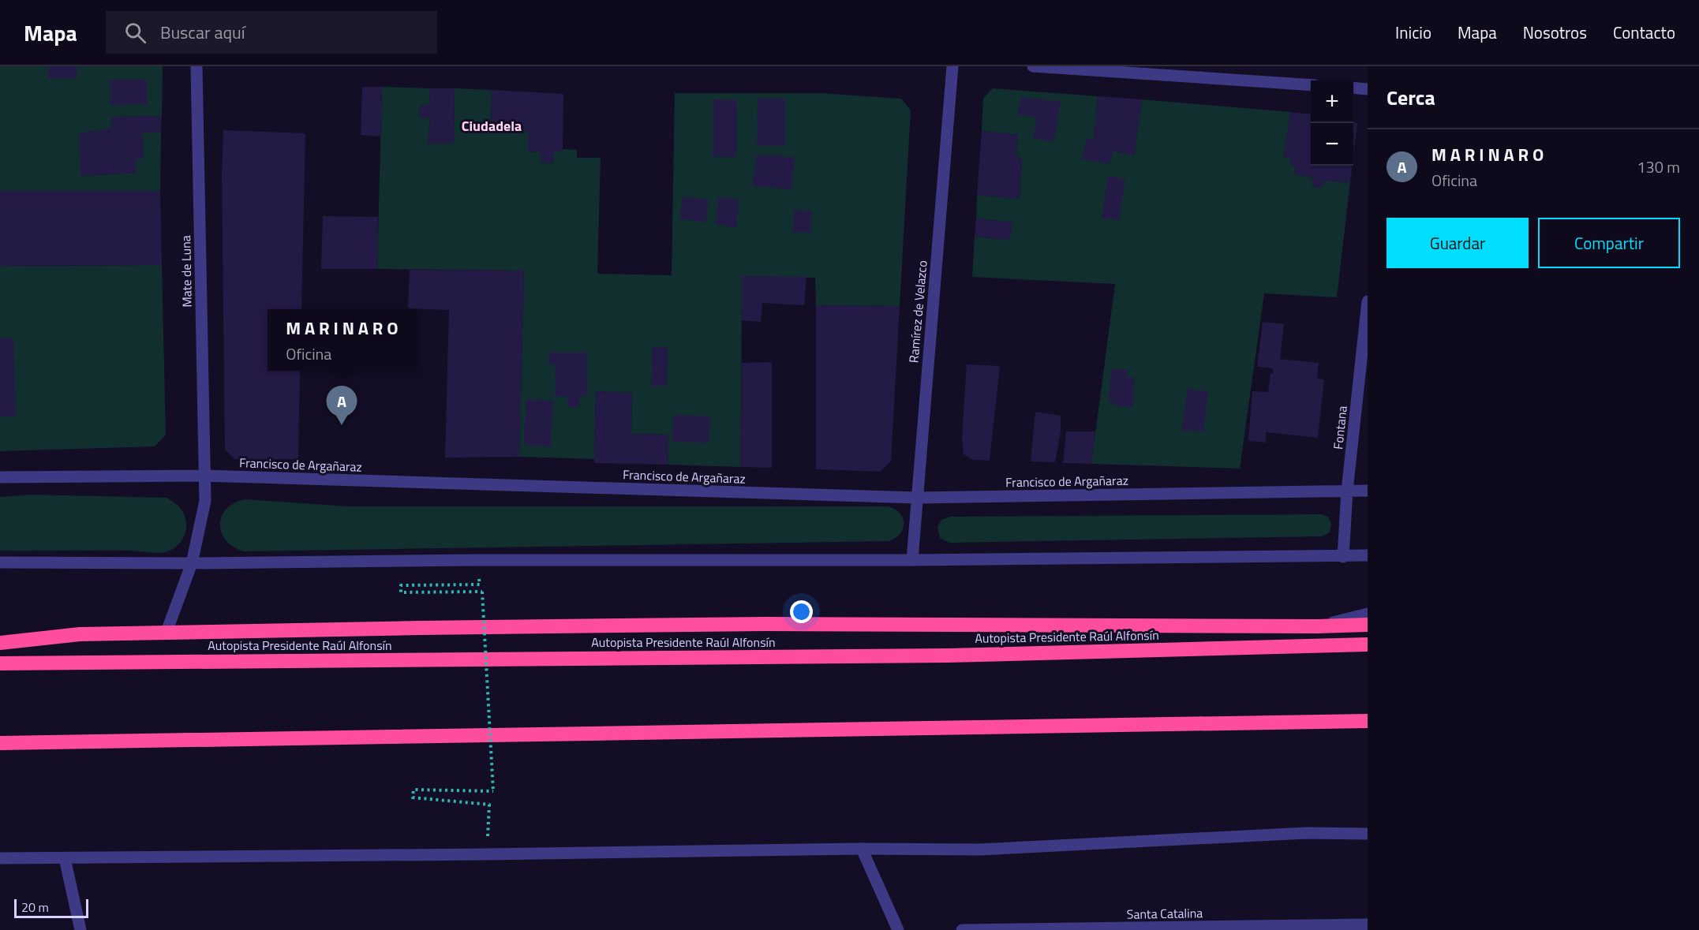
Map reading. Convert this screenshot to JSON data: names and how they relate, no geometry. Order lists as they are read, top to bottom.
{
  "streets": {
    "highway": ["Autopista Presidente Raúl Alfonsín"],
    "street": [
      "Mate de Luna",
      "Ramírez de Velazco",
      "Fontana",
      "Francisco de Argañaraz",
      "Santa Catalina"
    ]
  },
  "crossings": [
    ["Mate de Luna", "Francisco de Argañaraz"],
    ["Ramírez de Velazco", "Francisco de Argañaraz"],
    ["Fontana", "Francisco de Argañaraz"]
  ],
  "districts": ["Ciudadela"],
  "scale_bar": "20 m",
  "page": {
    "header": "Mapa",
    "search": "Buscar aquí",
    "nav": [
      "Inicio",
      "Mapa",
      "Nosotros",
      "Contacto"
    ],
    "heading": "Cerca",
    "map_buttons": ["+", "−"],
    "list": [
      {
        "mark": "A",
        "name": "M A R I N A R O",
        "note": "Oficina",
        "value": "130 m"
      }
    ],
    "buttons": ["Guardar", "Compartir"],
    "popup": ["M A R I N A R O", "Oficina"],
    "pins": "A",
    "scale": "20 m"
  }
}
